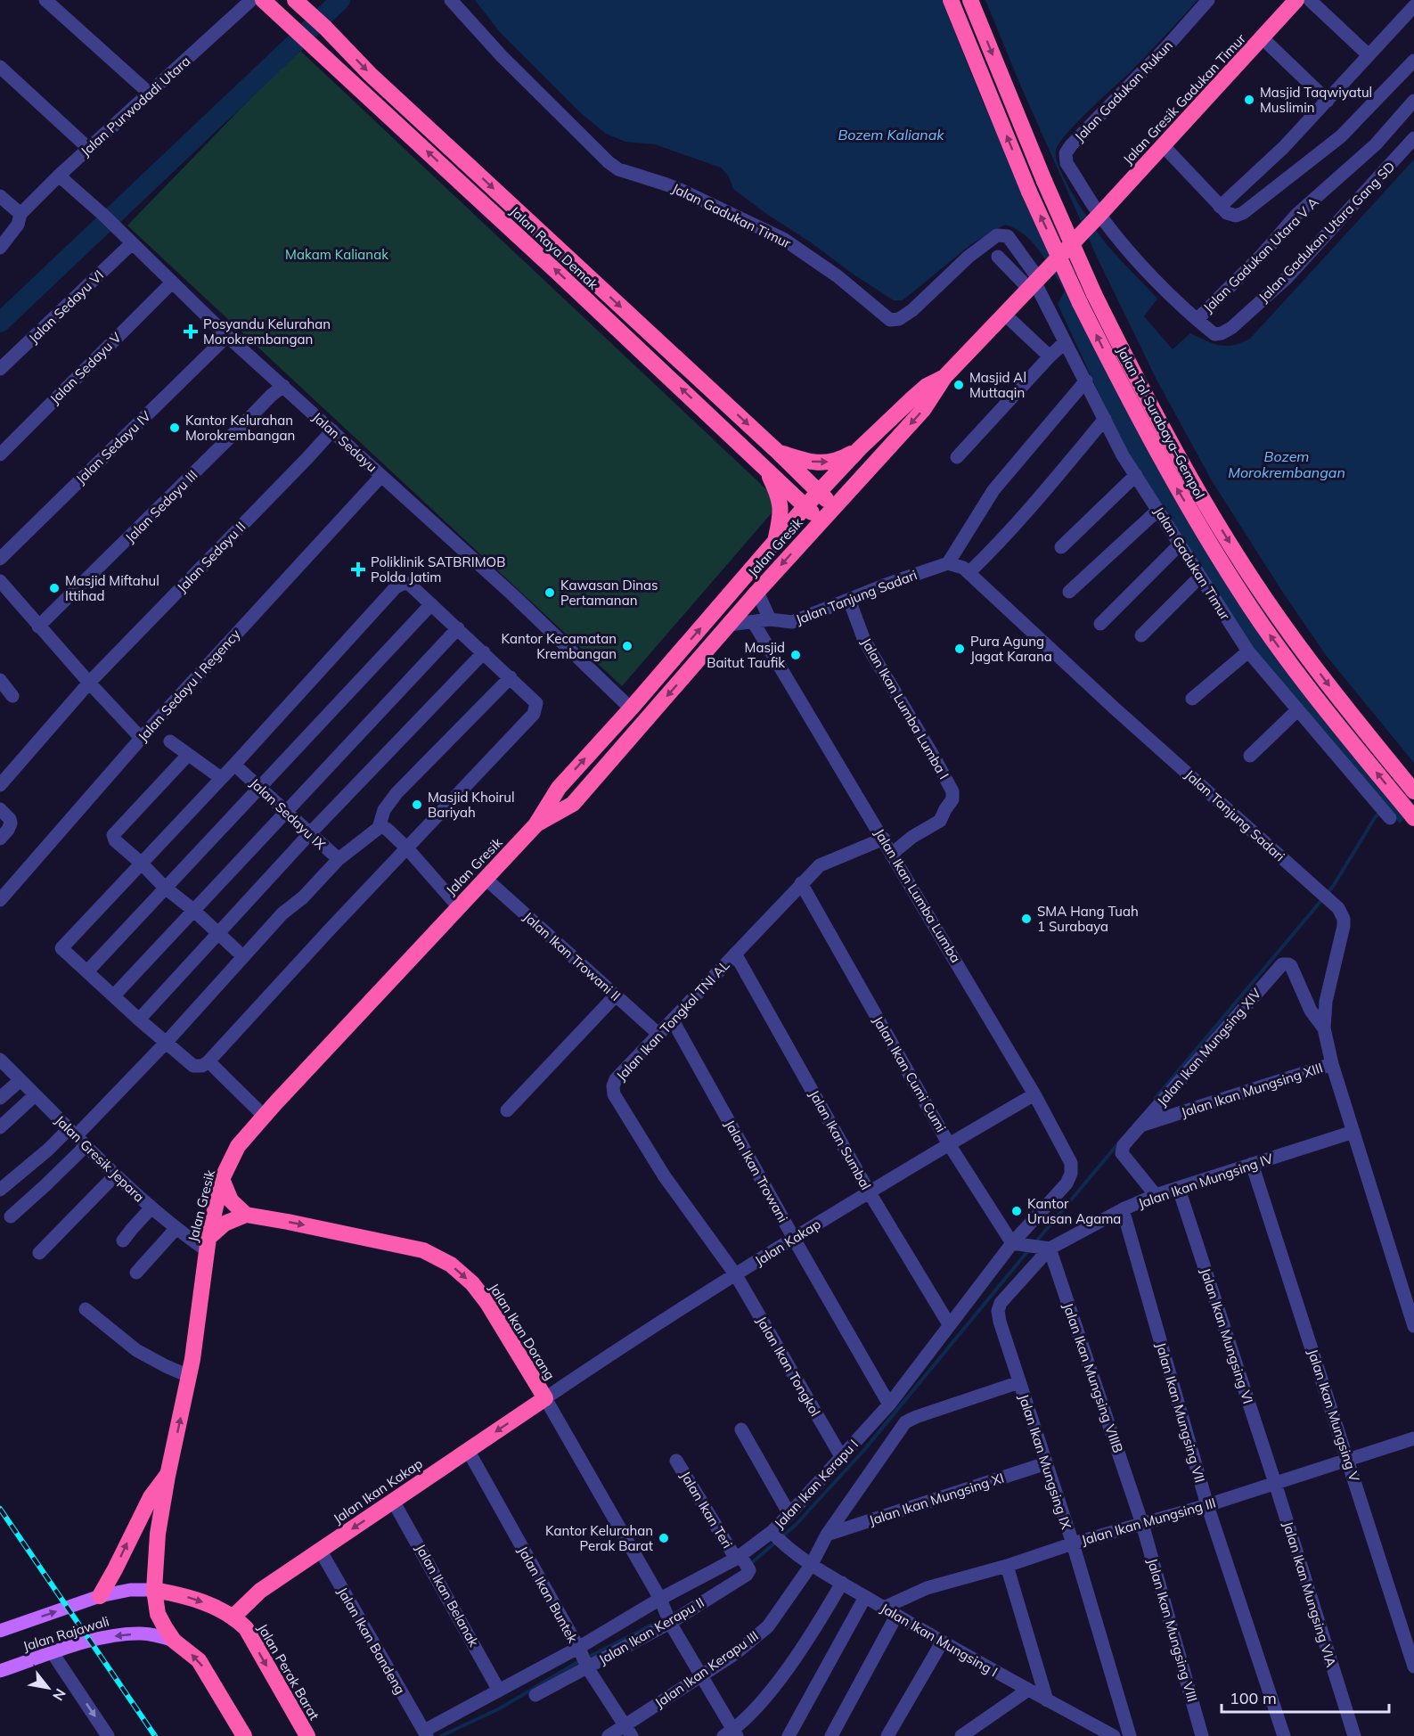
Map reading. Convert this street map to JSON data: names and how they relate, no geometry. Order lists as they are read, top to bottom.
{
  "streets": {
    "highway": [
      "Jalan Gresik Gadukan Timur",
      "Jalan Raya Demak",
      "Jalan Tol Surabaya–Gempol",
      "Jalan Gresik",
      "Jalan Ikan Dorang",
      "Jalan Ikan Kakap",
      "Jalan Perak Barat"
    ],
    "main road": ["Jalan Rajawali"],
    "street": [
      "Jalan Gadukan Rukun",
      "Jalan Purwodadi Utara",
      "Jalan Gadukan Timur",
      "Jalan Gadukan Utara Gang SD",
      "Jalan Gadukan Utara V A",
      "Jalan Sedayu VI",
      "Jalan Sedayu V",
      "Jalan Sedayu",
      "Jalan Sedayu IV",
      "Jalan Sedayu III",
      "Jalan Sedayu II",
      "Jalan Tanjung Sadari",
      "Jalan Sedayu I Regency",
      "Jalan Ikan Lumba Lumba I",
      "Jalan Sedayu IX",
      "Jalan Ikan Lumba Lumba",
      "Jalan Ikan Trowani II",
      "Jalan Ikan Tongkol TNI AL",
      "Jalan Ikan Mungsing XIV",
      "Jalan Ikan Cumi Cumi",
      "Jalan Ikan Mungsing XIII",
      "Jalan Ikan Sumbal",
      "Jalan Gresik Jepara",
      "Jalan Ikan Trowani",
      "Jalan Ikan Mungsing IV",
      "Jalan Kakap",
      "Jalan Ikan Mungsing VI",
      "Jalan Ikan Tongkol",
      "Jalan Ikan Mungsing VIIIB",
      "Jalan Ikan Mungsing VII",
      "Jalan Ikan Mungsing V",
      "Jalan Ikan Mungsing IX",
      "Jalan Ikan Kerapu I",
      "Jalan Ikan Mungsing XI",
      "Jalan Ikan Teri",
      "Jalan Ikan Mungsing III",
      "Jalan Ikan Buntek",
      "Jalan Ikan Mungsing VIA",
      "Jalan Ikan Belanak",
      "Jalan Ikan Mungsing VIII",
      "Jalan Ikan Kerapu II",
      "Jalan Ikan Mungsing I",
      "Jalan Ikan Bandeng",
      "Jalan Ikan Kerapu III"
    ]
  },
  "crossings": [
    ["Jalan Gadukan Rukun", "Jalan Gresik Gadukan Timur"],
    ["Jalan Gadukan Rukun", "Jalan Gadukan Utara Gang SD"],
    ["Jalan Gadukan Rukun", "Jalan Gresik"],
    ["Jalan Gresik Gadukan Timur", "Jalan Gadukan Utara Gang SD"],
    ["Jalan Gresik Gadukan Timur", "Jalan Gresik"],
    ["Jalan Purwodadi Utara", "Jalan Sedayu"],
    ["Jalan Gadukan Timur", "Jalan Gresik"],
    ["Jalan Gadukan Utara Gang SD", "Jalan Gadukan Utara V A"],
    ["Jalan Gadukan Utara Gang SD", "Jalan Gresik"],
    ["Jalan Raya Demak", "Jalan Gresik"],
    ["Jalan Sedayu VI", "Jalan Sedayu"],
    ["Jalan Sedayu V", "Jalan Sedayu"],
    ["Jalan Sedayu", "Jalan Sedayu IV"],
    ["Jalan Sedayu", "Jalan Sedayu III"],
    ["Jalan Sedayu", "Jalan Gresik"],
    ["Jalan Sedayu", "Jalan Sedayu II"],
    ["Jalan Sedayu", "Jalan Sedayu I Regency"],
    ["Jalan Gresik", "Jalan Tanjung Sadari"],
    ["Jalan Gresik", "Jalan Ikan Trowani II"],
    ["Jalan Gresik", "Jalan Gresik Jepara"],
    ["Jalan Gresik", "Jalan Rajawali"],
    ["Jalan Gresik", "Jalan Perak Barat"],
    ["Jalan Tanjung Sadari", "Jalan Ikan Lumba Lumba I"],
    ["Jalan Tanjung Sadari", "Jalan Ikan Lumba Lumba"],
    ["Jalan Tanjung Sadari", "Jalan Ikan Mungsing XIV"],
    ["Jalan Tanjung Sadari", "Jalan Ikan Mungsing XIII"],
    ["Jalan Tanjung Sadari", "Jalan Ikan Mungsing IV"],
    ["Jalan Ikan Lumba Lumba I", "Jalan Ikan Lumba Lumba"],
    ["Jalan Ikan Lumba Lumba", "Jalan Ikan Tongkol TNI AL"],
    ["Jalan Ikan Lumba Lumba", "Jalan Kakap"],
    ["Jalan Ikan Lumba Lumba", "Jalan Ikan Kerapu I"],
    ["Jalan Ikan Trowani II", "Jalan Ikan Tongkol TNI AL"],
    ["Jalan Ikan Tongkol TNI AL", "Jalan Ikan Cumi Cumi"],
    ["Jalan Ikan Tongkol TNI AL", "Jalan Ikan Sumbal"],
    ["Jalan Ikan Tongkol TNI AL", "Jalan Ikan Trowani"],
    ["Jalan Ikan Tongkol TNI AL", "Jalan Kakap"],
    ["Jalan Ikan Tongkol TNI AL", "Jalan Ikan Tongkol"],
    ["Jalan Ikan Mungsing XIV", "Jalan Ikan Mungsing XIII"],
    ["Jalan Ikan Mungsing XIV", "Jalan Ikan Mungsing IV"],
    ["Jalan Ikan Cumi Cumi", "Jalan Kakap"],
    ["Jalan Ikan Cumi Cumi", "Jalan Ikan Kerapu I"],
    ["Jalan Ikan Sumbal", "Jalan Kakap"],
    ["Jalan Ikan Sumbal", "Jalan Ikan Kerapu I"],
    ["Jalan Ikan Trowani", "Jalan Kakap"],
    ["Jalan Ikan Trowani", "Jalan Ikan Kerapu I"],
    ["Jalan Ikan Mungsing IV", "Jalan Ikan Mungsing VI"],
    ["Jalan Ikan Mungsing IV", "Jalan Ikan Mungsing VIIIB"],
    ["Jalan Ikan Mungsing IV", "Jalan Ikan Mungsing VII"],
    ["Jalan Ikan Mungsing IV", "Jalan Ikan Mungsing V"],
    ["Jalan Ikan Mungsing IV", "Jalan Ikan Mungsing IX"],
    ["Jalan Kakap", "Jalan Ikan Dorang"],
    ["Jalan Kakap", "Jalan Ikan Tongkol"],
    ["Jalan Kakap", "Jalan Ikan Kakap"],
    ["Jalan Ikan Dorang", "Jalan Ikan Kerapu I"],
    ["Jalan Ikan Dorang", "Jalan Ikan Kakap"],
    ["Jalan Ikan Dorang", "Jalan Ikan Kerapu II"],
    ["Jalan Ikan Mungsing VI", "Jalan Ikan Mungsing III"],
    ["Jalan Ikan Mungsing VI", "Jalan Ikan Mungsing VIA"],
    ["Jalan Ikan Tongkol", "Jalan Ikan Kerapu I"],
    ["Jalan Ikan Mungsing VIIIB", "Jalan Ikan Mungsing III"],
    ["Jalan Ikan Mungsing VIIIB", "Jalan Ikan Mungsing VIII"],
    ["Jalan Ikan Mungsing VII", "Jalan Ikan Mungsing III"],
    ["Jalan Ikan Mungsing V", "Jalan Ikan Mungsing III"],
    ["Jalan Ikan Mungsing IX", "Jalan Ikan Mungsing XI"],
    ["Jalan Ikan Mungsing IX", "Jalan Ikan Mungsing III"],
    ["Jalan Ikan Mungsing IX", "Jalan Ikan Kerapu III"],
    ["Jalan Ikan Kerapu I", "Jalan Ikan Teri"],
    ["Jalan Ikan Kerapu I", "Jalan Ikan Buntek"],
    ["Jalan Ikan Kerapu I", "Jalan Ikan Belanak"],
    ["Jalan Ikan Kerapu I", "Jalan Ikan Kerapu II"],
    ["Jalan Ikan Kerapu I", "Jalan Ikan Mungsing I"],
    ["Jalan Ikan Kerapu I", "Jalan Ikan Bandeng"],
    ["Jalan Ikan Kakap", "Jalan Ikan Buntek"],
    ["Jalan Ikan Kakap", "Jalan Ikan Belanak"],
    ["Jalan Ikan Kakap", "Jalan Ikan Bandeng"],
    ["Jalan Ikan Kakap", "Jalan Perak Barat"],
    ["Jalan Ikan Mungsing XI", "Jalan Ikan Kerapu III"],
    ["Jalan Ikan Teri", "Jalan Ikan Kerapu II"],
    ["Jalan Ikan Mungsing III", "Jalan Ikan Mungsing VIA"],
    ["Jalan Ikan Mungsing III", "Jalan Ikan Mungsing VIII"],
    ["Jalan Ikan Mungsing III", "Jalan Ikan Mungsing I"],
    ["Jalan Ikan Buntek", "Jalan Ikan Kerapu II"],
    ["Jalan Ikan Buntek", "Jalan Ikan Kerapu III"],
    ["Jalan Rajawali", "Jalan Perak Barat"],
    ["Jalan Ikan Mungsing I", "Jalan Ikan Kerapu III"]
  ],
  "one_way": ["Jalan Ikan Dorang", "Jalan Ikan Kakap", "Jalan Perak Barat"],
  "water": ["Bozem Kalianak", "Bozem Morokrembangan"],
  "parks": ["Makam Kalianak"],
  "places": {
    "other": [
      "Masjid Taqwiyatul Muslimin",
      "Masjid Al Muttaqin",
      "Kantor Kelurahan Morokrembangan",
      "Masjid Miftahul Ittihad",
      "Kawasan Dinas Pertamanan",
      "Kantor Kecamatan Krembangan",
      "Pura Agung Jagat Karana",
      "Masjid Baitut Taufik",
      "Masjid Khoirul Bariyah",
      "SMA Hang Tuah 1 Surabaya",
      "Kantor Urusan Agama",
      "Kantor Kelurahan Perak Barat"
    ],
    "health": ["Posyandu Kelurahan Morokrembangan", "Poliklinik SATBRIMOB Polda Jatim"]
  },
  "scale_bar": "100 m",
  "north": "bottom right"
}
